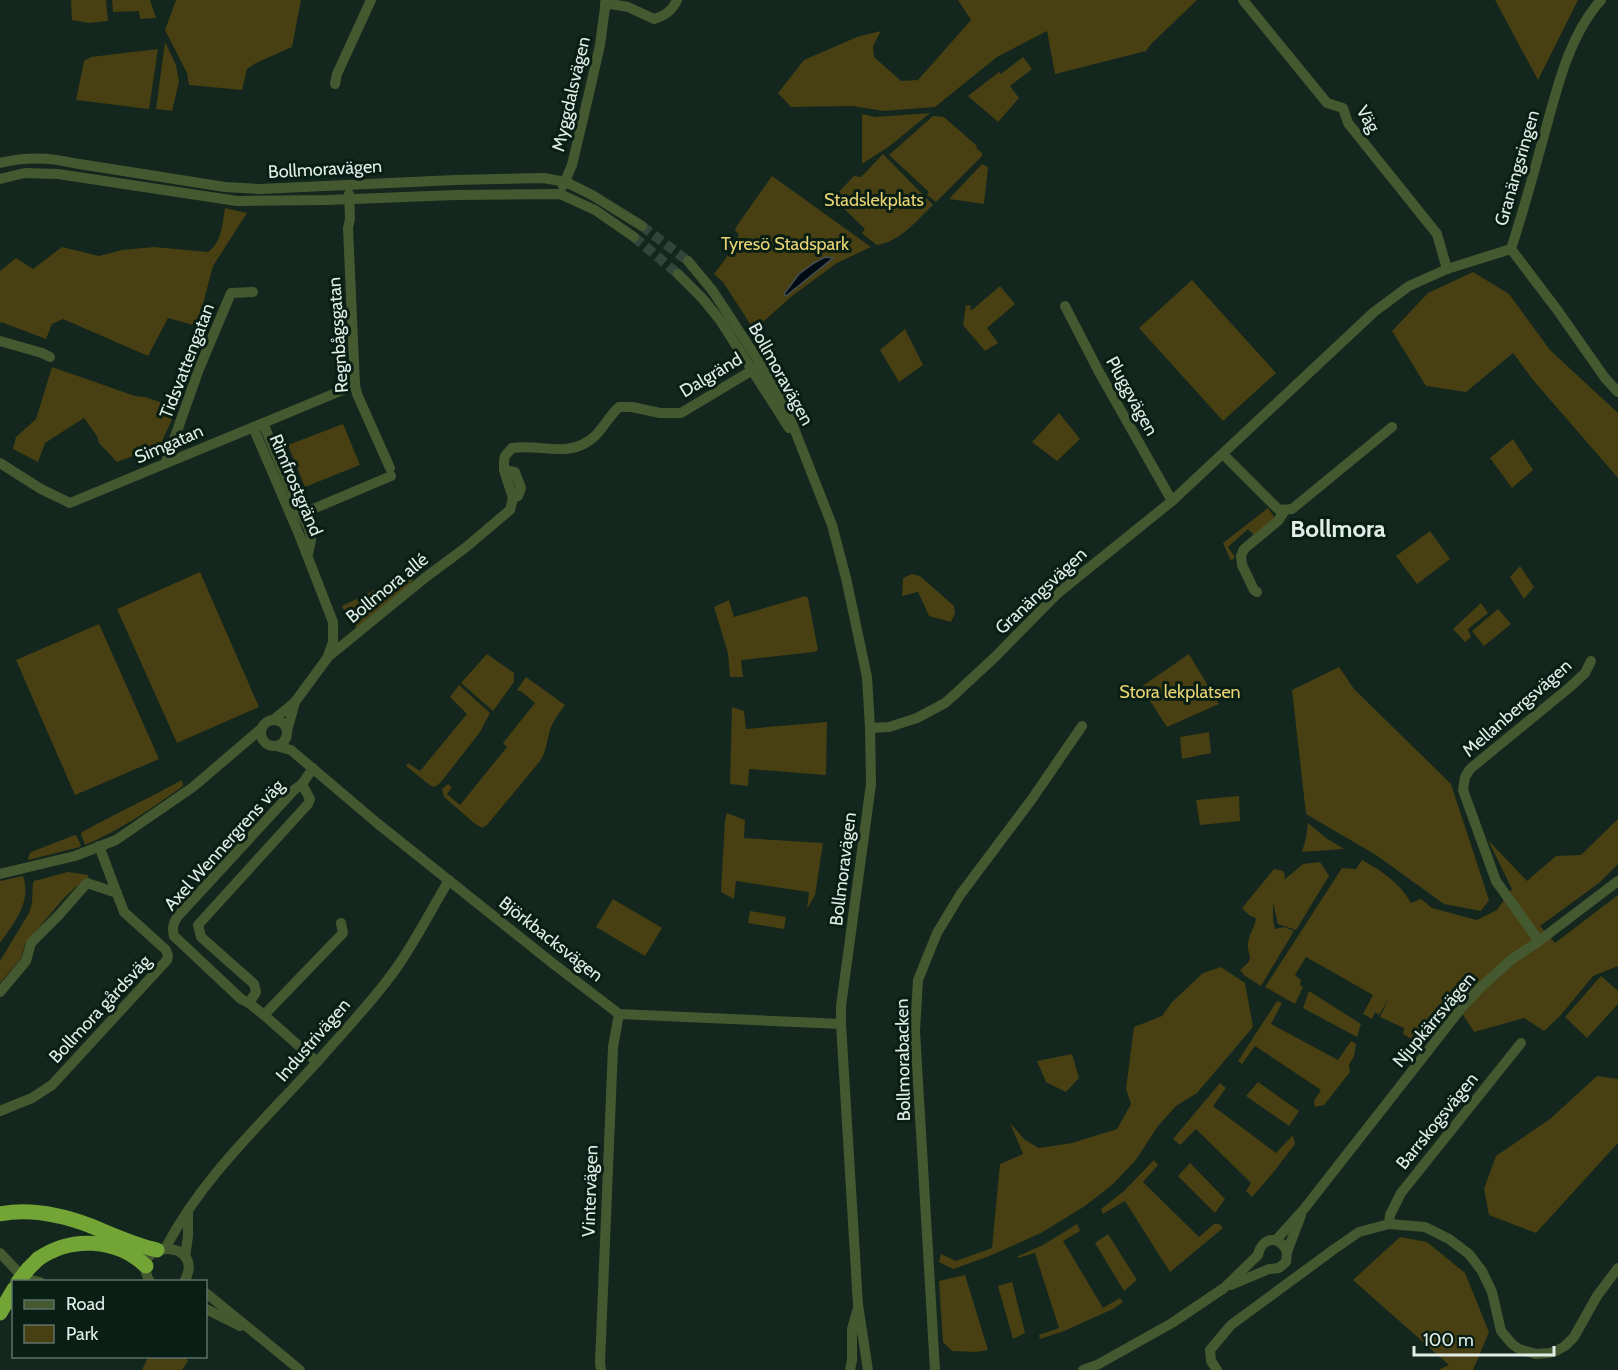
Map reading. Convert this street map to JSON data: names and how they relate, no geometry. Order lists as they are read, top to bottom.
{
  "streets": {
    "street": [
      "Myggdalsvägen",
      "Väg",
      "Granängsringen",
      "Bollmoravägen",
      "Regnbågsgatan",
      "Tidsvattengatan",
      "Dalgränd",
      "Pluggvägen",
      "Simgatan",
      "Rimfrostgränd",
      "Bollmora allé",
      "Granängsvägen",
      "Mellanbergsvägen",
      "Axel Wennergrens väg",
      "Björkbacksvägen",
      "Bollmora gårdsväg",
      "Njupkärrsvägen",
      "Industrivägen",
      "Bollmorabacken",
      "Barrskogsvägen",
      "Vintervägen"
    ]
  },
  "crossings": [
    ["Myggdalsvägen", "Bollmoravägen"],
    ["Väg", "Granängsvägen"],
    ["Granängsringen", "Granängsvägen"],
    ["Bollmoravägen", "Regnbågsgatan"],
    ["Bollmoravägen", "Dalgränd"],
    ["Bollmoravägen", "Granängsvägen"],
    ["Regnbågsgatan", "Simgatan"],
    ["Regnbågsgatan", "Rimfrostgränd"],
    ["Tidsvattengatan", "Simgatan"],
    ["Dalgränd", "Bollmora allé"],
    ["Pluggvägen", "Granängsvägen"],
    ["Simgatan", "Rimfrostgränd"],
    ["Rimfrostgränd", "Bollmora allé"],
    ["Bollmora allé", "Björkbacksvägen"],
    ["Bollmora allé", "Bollmora gårdsväg"],
    ["Mellanbergsvägen", "Njupkärrsvägen"],
    ["Axel Wennergrens väg", "Björkbacksvägen"],
    ["Axel Wennergrens väg", "Industrivägen"],
    ["Björkbacksvägen", "Industrivägen"],
    ["Björkbacksvägen", "Vintervägen"]
  ],
  "districts": ["Bollmora"],
  "parks": ["Stadslekplats", "Tyresö Stadspark", "Stora lekplatsen"],
  "legend": ["Road", "Park"],
  "scale_bar": "100 m"
}
